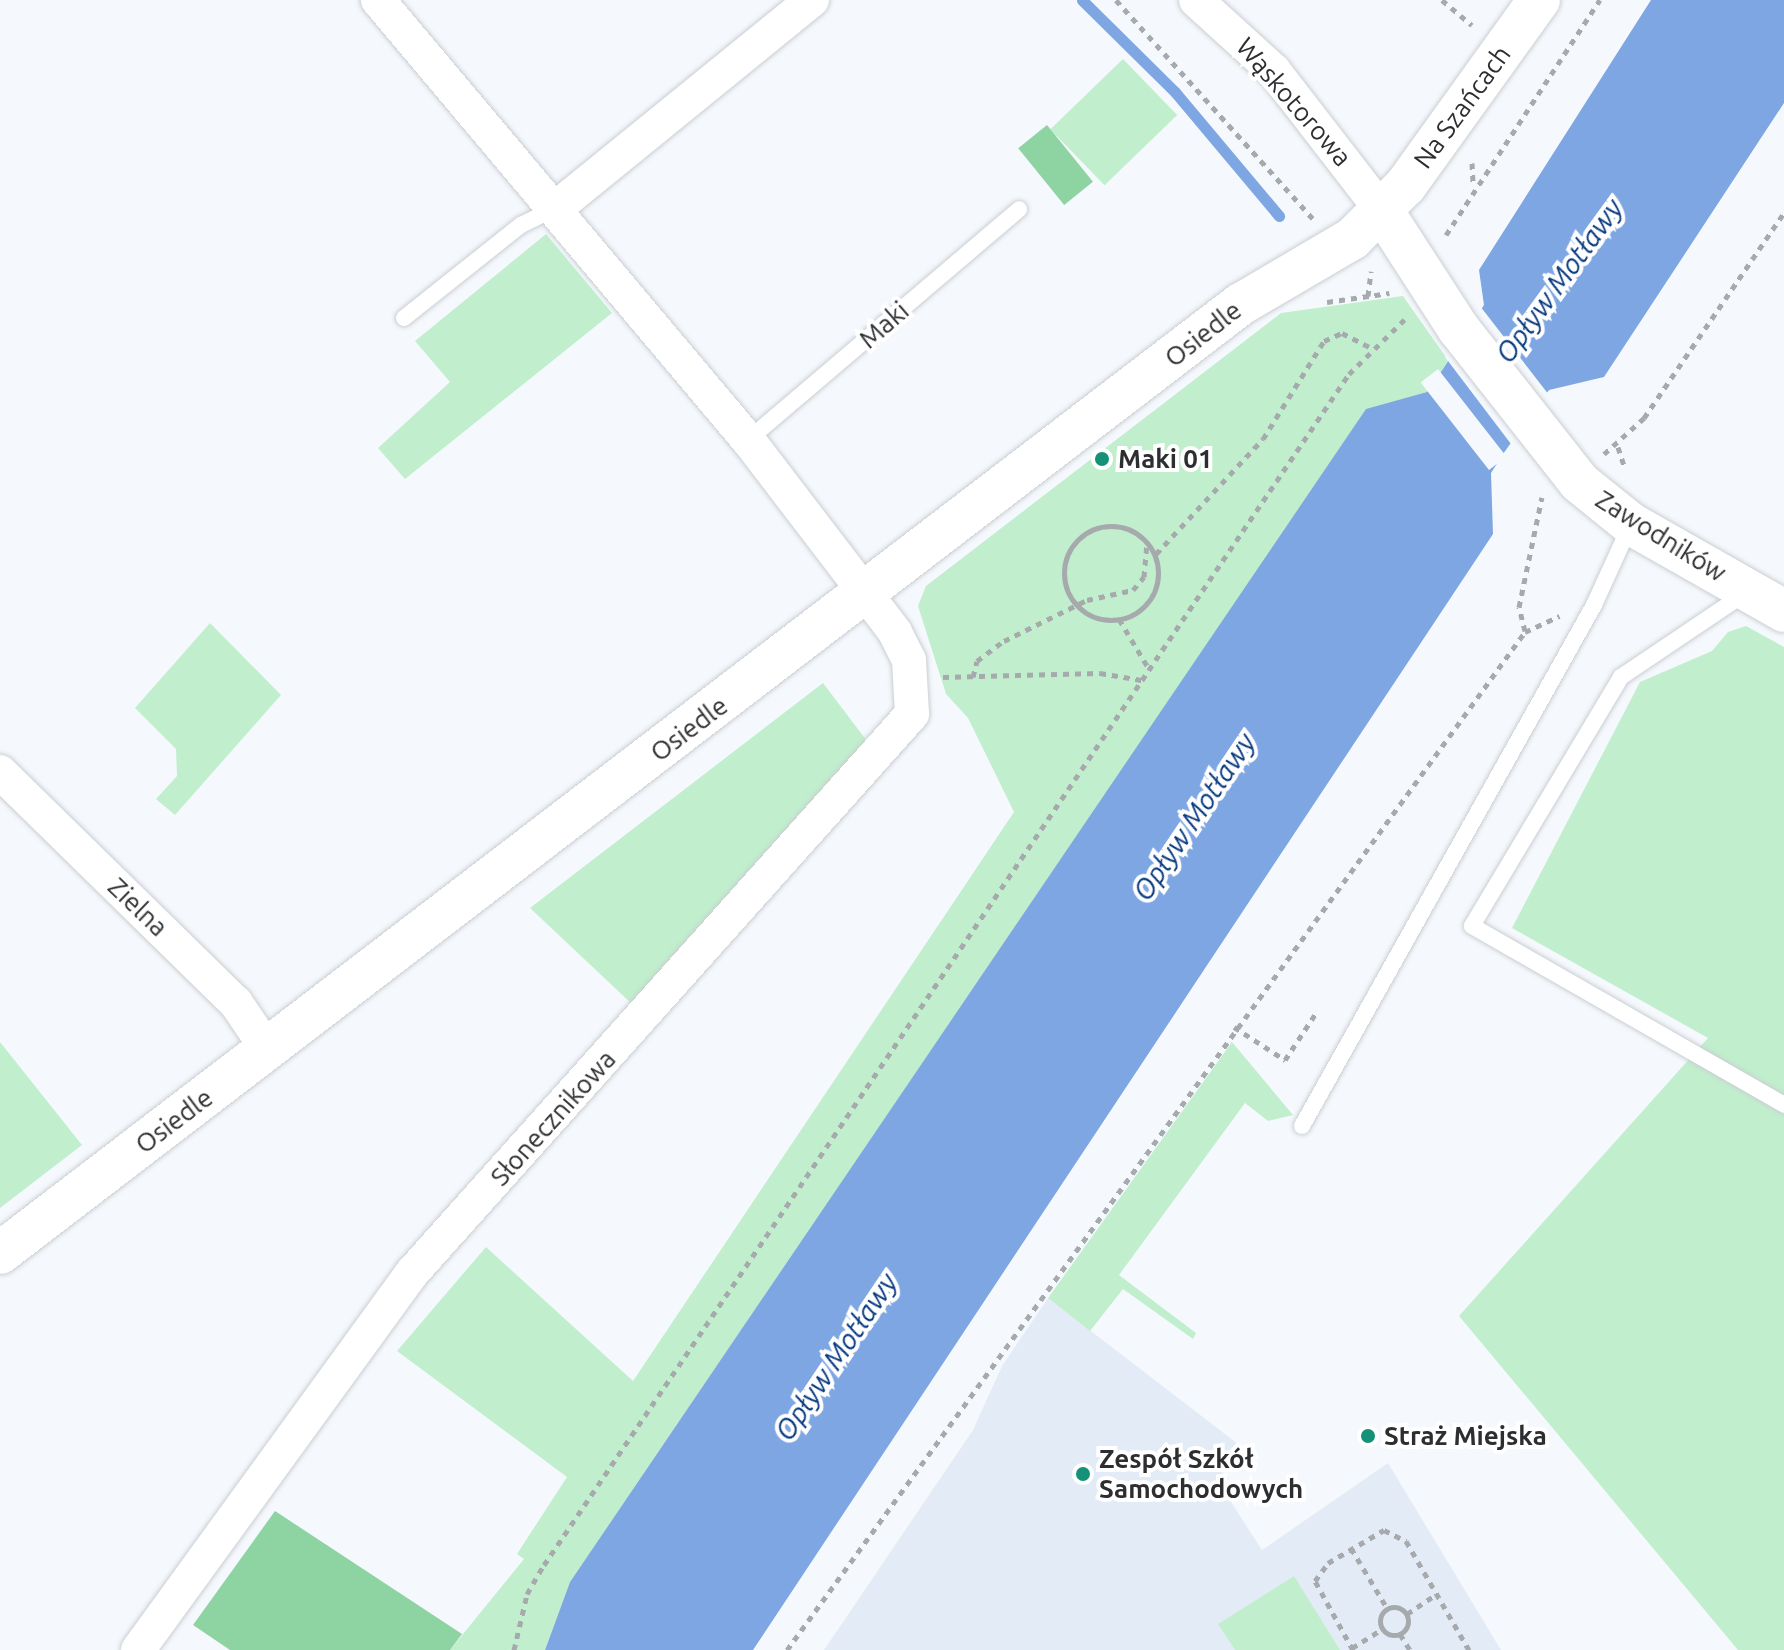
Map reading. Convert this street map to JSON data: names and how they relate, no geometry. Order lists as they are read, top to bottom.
{
  "streets": {
    "street": [
      "Wąskotorowa",
      "Na Szańcach",
      "Osiedle",
      "Zawodników",
      "Zielna",
      "Słonecznikowa"
    ],
    "lane": ["Maki"]
  },
  "crossings": [
    ["Wąskotorowa", "Na Szańcach"],
    ["Wąskotorowa", "Osiedle"],
    ["Wąskotorowa", "Zawodników"],
    ["Na Szańcach", "Osiedle"],
    ["Na Szańcach", "Zawodników"],
    ["Osiedle", "Zawodników"],
    ["Osiedle", "Zielna"],
    ["Osiedle", "Słonecznikowa"]
  ],
  "water": ["Opływ Motławy"],
  "places": ["Maki 01", "Straż Miejska", "Zespół Szkół Samochodowych"]
}
